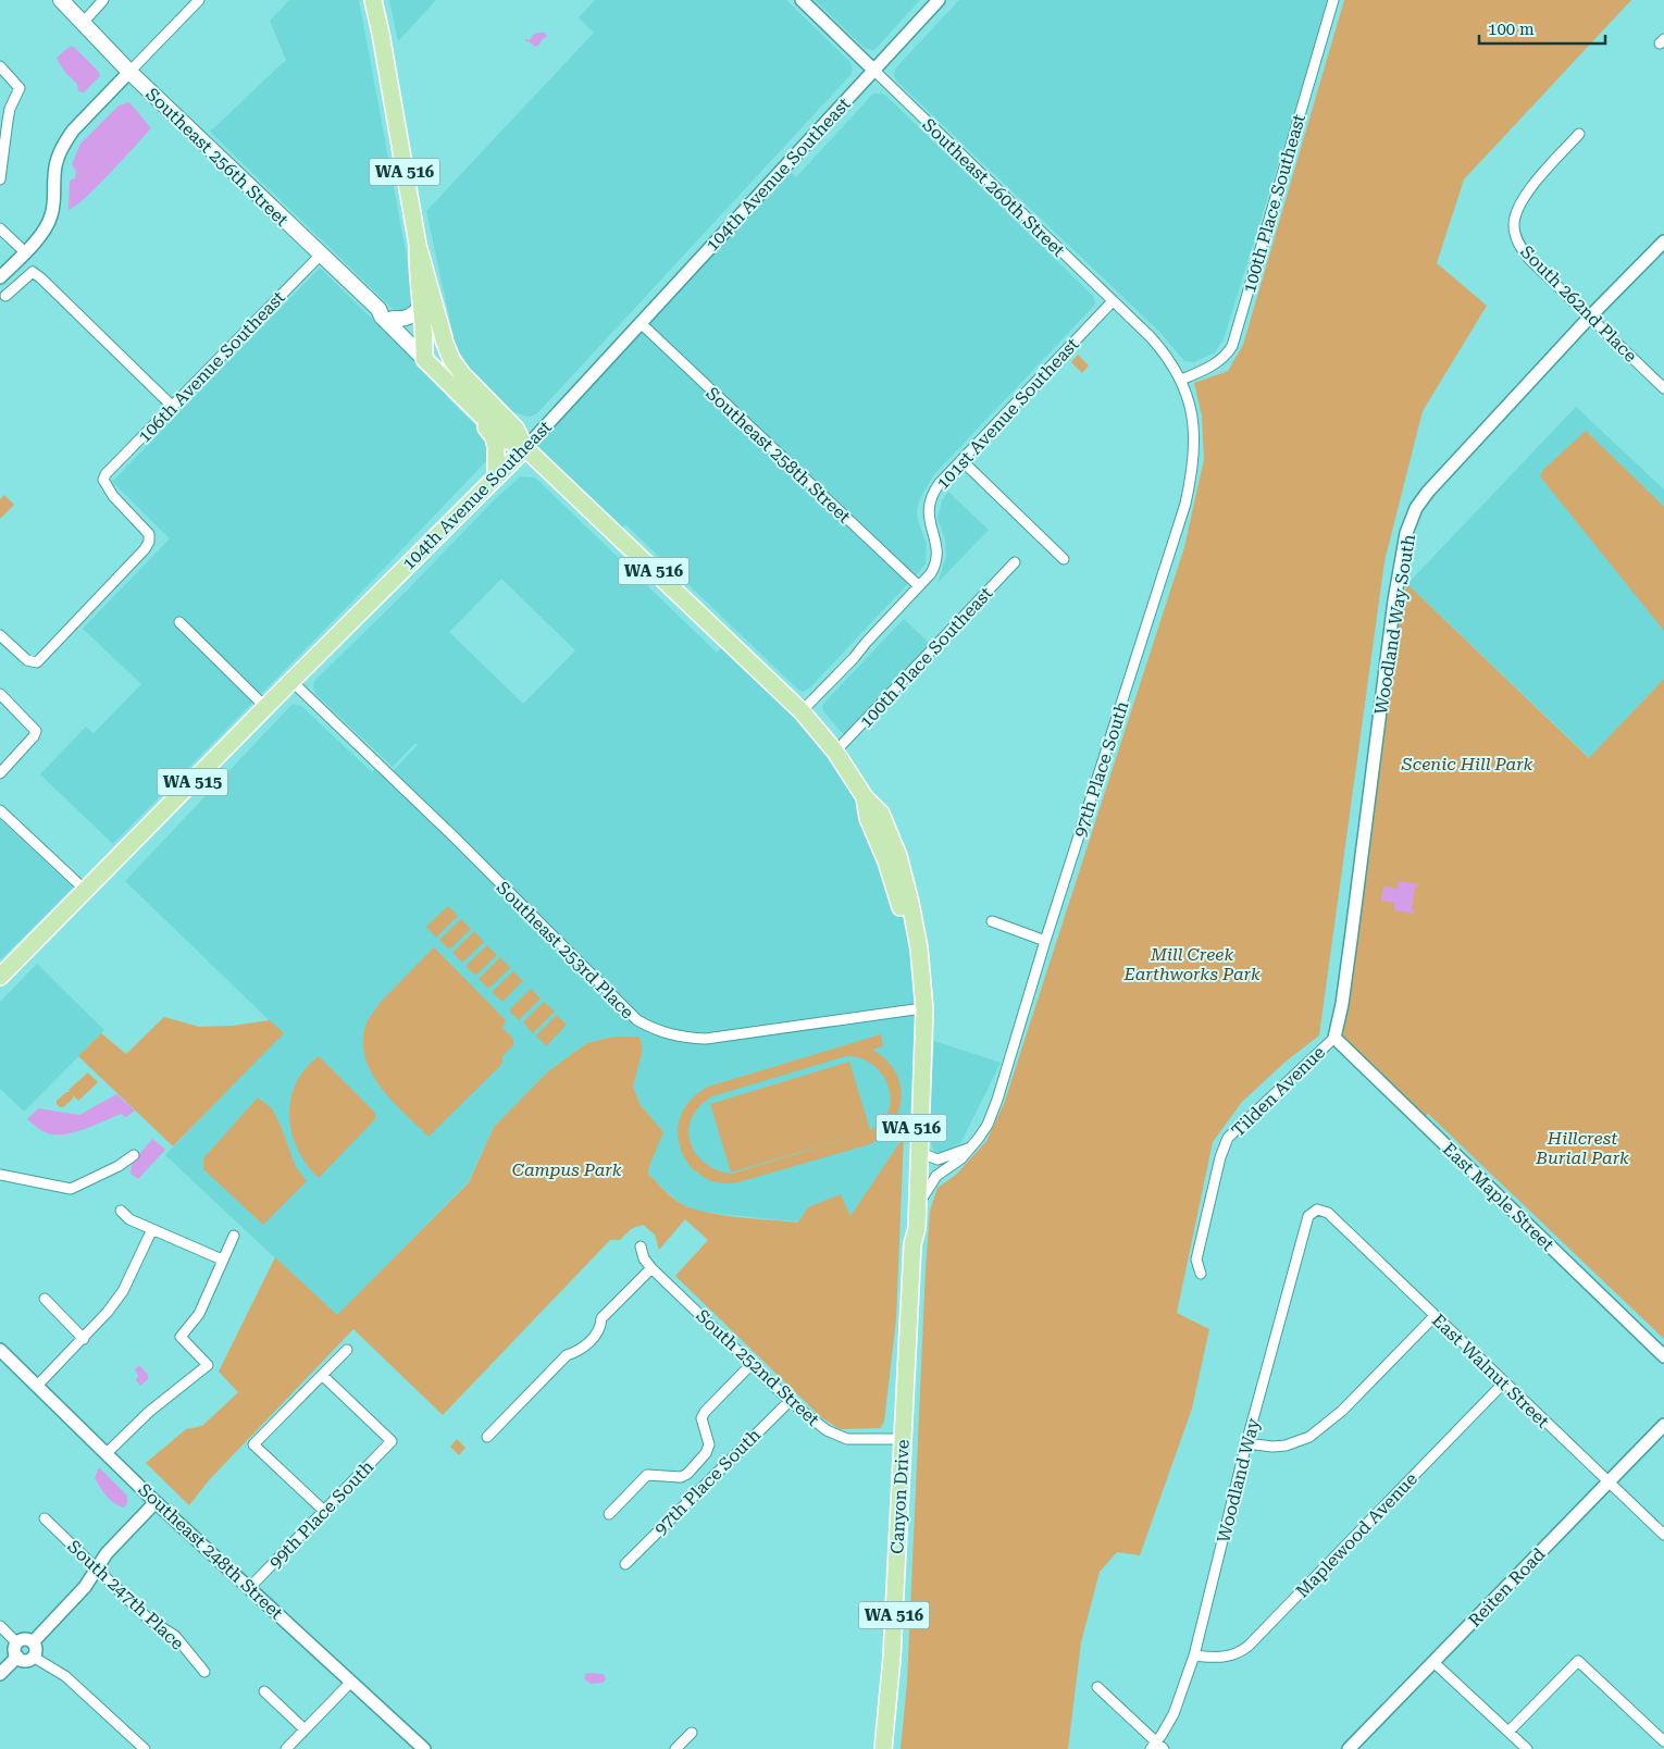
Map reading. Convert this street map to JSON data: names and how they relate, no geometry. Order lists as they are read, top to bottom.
{
  "streets": {
    "main road": [
      "Southeast 256th Street",
      "WA 516",
      "104th Avenue Southeast",
      "WA 515",
      "Canyon Drive"
    ],
    "street": [
      "Southeast 260th Street",
      "100th Place Southeast",
      "South 262nd Place",
      "106th Avenue Southeast",
      "101st Avenue Southeast",
      "Southeast 258th Street",
      "Woodland Way South",
      "97th Place South",
      "Southeast 253rd Place",
      "Tilden Avenue",
      "East Maple Street",
      "South 252nd Street",
      "East Walnut Street",
      "Woodland Way",
      "99th Place South",
      "Maplewood Avenue",
      "Southeast 248th Street",
      "Reiten Road",
      "South 247th Place"
    ]
  },
  "crossings": [
    ["Southeast 256th Street", "WA 516"],
    ["Southeast 256th Street", "104th Avenue Southeast"],
    ["Southeast 256th Street", "100th Place Southeast"],
    ["Southeast 256th Street", "106th Avenue Southeast"],
    ["Southeast 256th Street", "101st Avenue Southeast"],
    ["Southeast 256th Street", "Southeast 253rd Place"],
    ["Southeast 256th Street", "Canyon Drive"],
    ["104th Avenue Southeast", "Southeast 260th Street"],
    ["104th Avenue Southeast", "Southeast 258th Street"],
    ["104th Avenue Southeast", "Southeast 253rd Place"],
    ["Southeast 260th Street", "100th Place Southeast"],
    ["Southeast 260th Street", "101st Avenue Southeast"],
    ["Southeast 260th Street", "97th Place South"],
    ["100th Place Southeast", "97th Place South"],
    ["South 262nd Place", "Woodland Way South"],
    ["101st Avenue Southeast", "Southeast 258th Street"],
    ["Woodland Way South", "Tilden Avenue"],
    ["Woodland Way South", "East Maple Street"],
    ["97th Place South", "South 252nd Street"],
    ["97th Place South", "Canyon Drive"],
    ["Southeast 253rd Place", "Canyon Drive"],
    ["Tilden Avenue", "East Maple Street"],
    ["South 252nd Street", "Canyon Drive"],
    ["East Walnut Street", "Woodland Way"],
    ["East Walnut Street", "Maplewood Avenue"],
    ["East Walnut Street", "Reiten Road"],
    ["Woodland Way", "Maplewood Avenue"],
    ["99th Place South", "Southeast 248th Street"]
  ],
  "parks": [
    "Scenic Hill Park",
    "Mill Creek Earthworks Park",
    "Hillcrest Burial Park",
    "Campus Park"
  ],
  "scale_bar": "100 m"
}
